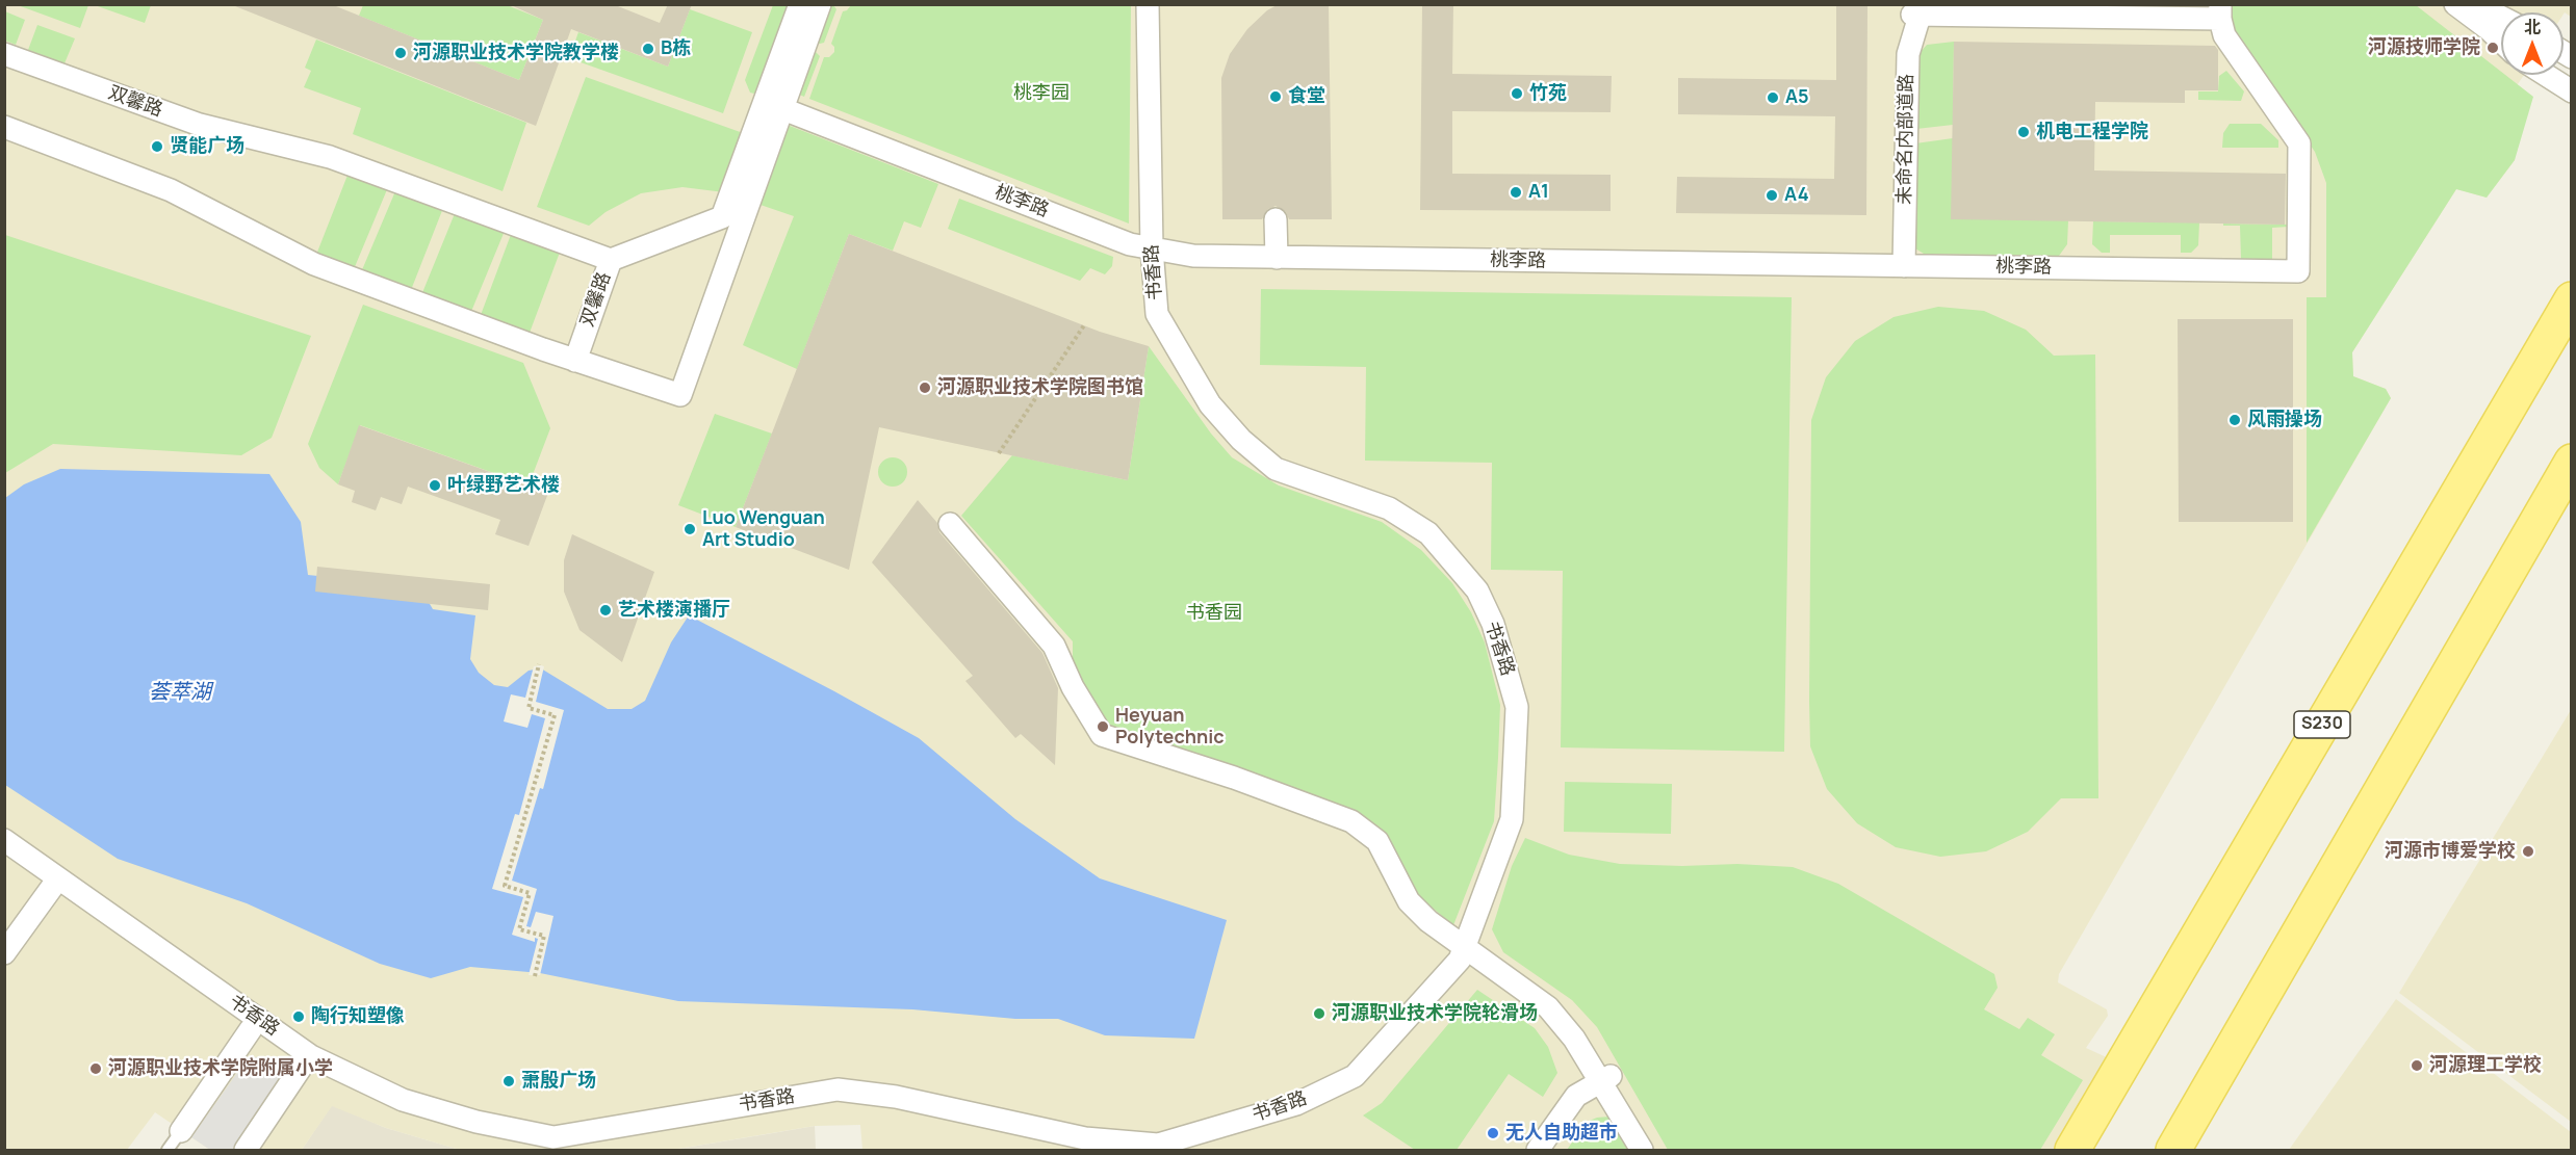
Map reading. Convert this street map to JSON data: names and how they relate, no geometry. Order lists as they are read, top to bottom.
{
  "streets": {
    "main road": ["S230"],
    "street": [
      "双馨路",
      "未命名内部道路",
      "桃李路",
      "书香路"
    ]
  },
  "crossings": [
    ["未命名内部道路", "桃李路"],
    ["桃李路", "书香路"]
  ],
  "water": ["荟萃湖"],
  "parks": ["桃李园", "书香园"],
  "places": [
    "河源技师学院",
    "B栋",
    "河源职业技术学院教学楼",
    "竹苑",
    "食堂",
    "A5",
    "机电工程学院",
    "贤能广场",
    "A1",
    "A4",
    "河源职业技术学院图书馆",
    "风雨操场",
    "叶绿野艺术楼",
    "Luo Wenguan Art Studio",
    "艺术楼演播厅",
    "Heyuan Polytechnic",
    "河源市博爱学校",
    "河源职业技术学院轮滑场",
    "陶行知塑像",
    "河源理工学校",
    "河源职业技术学院附属小学",
    "萧殷广场",
    "无人自助超市"
  ],
  "north": "top"
}
